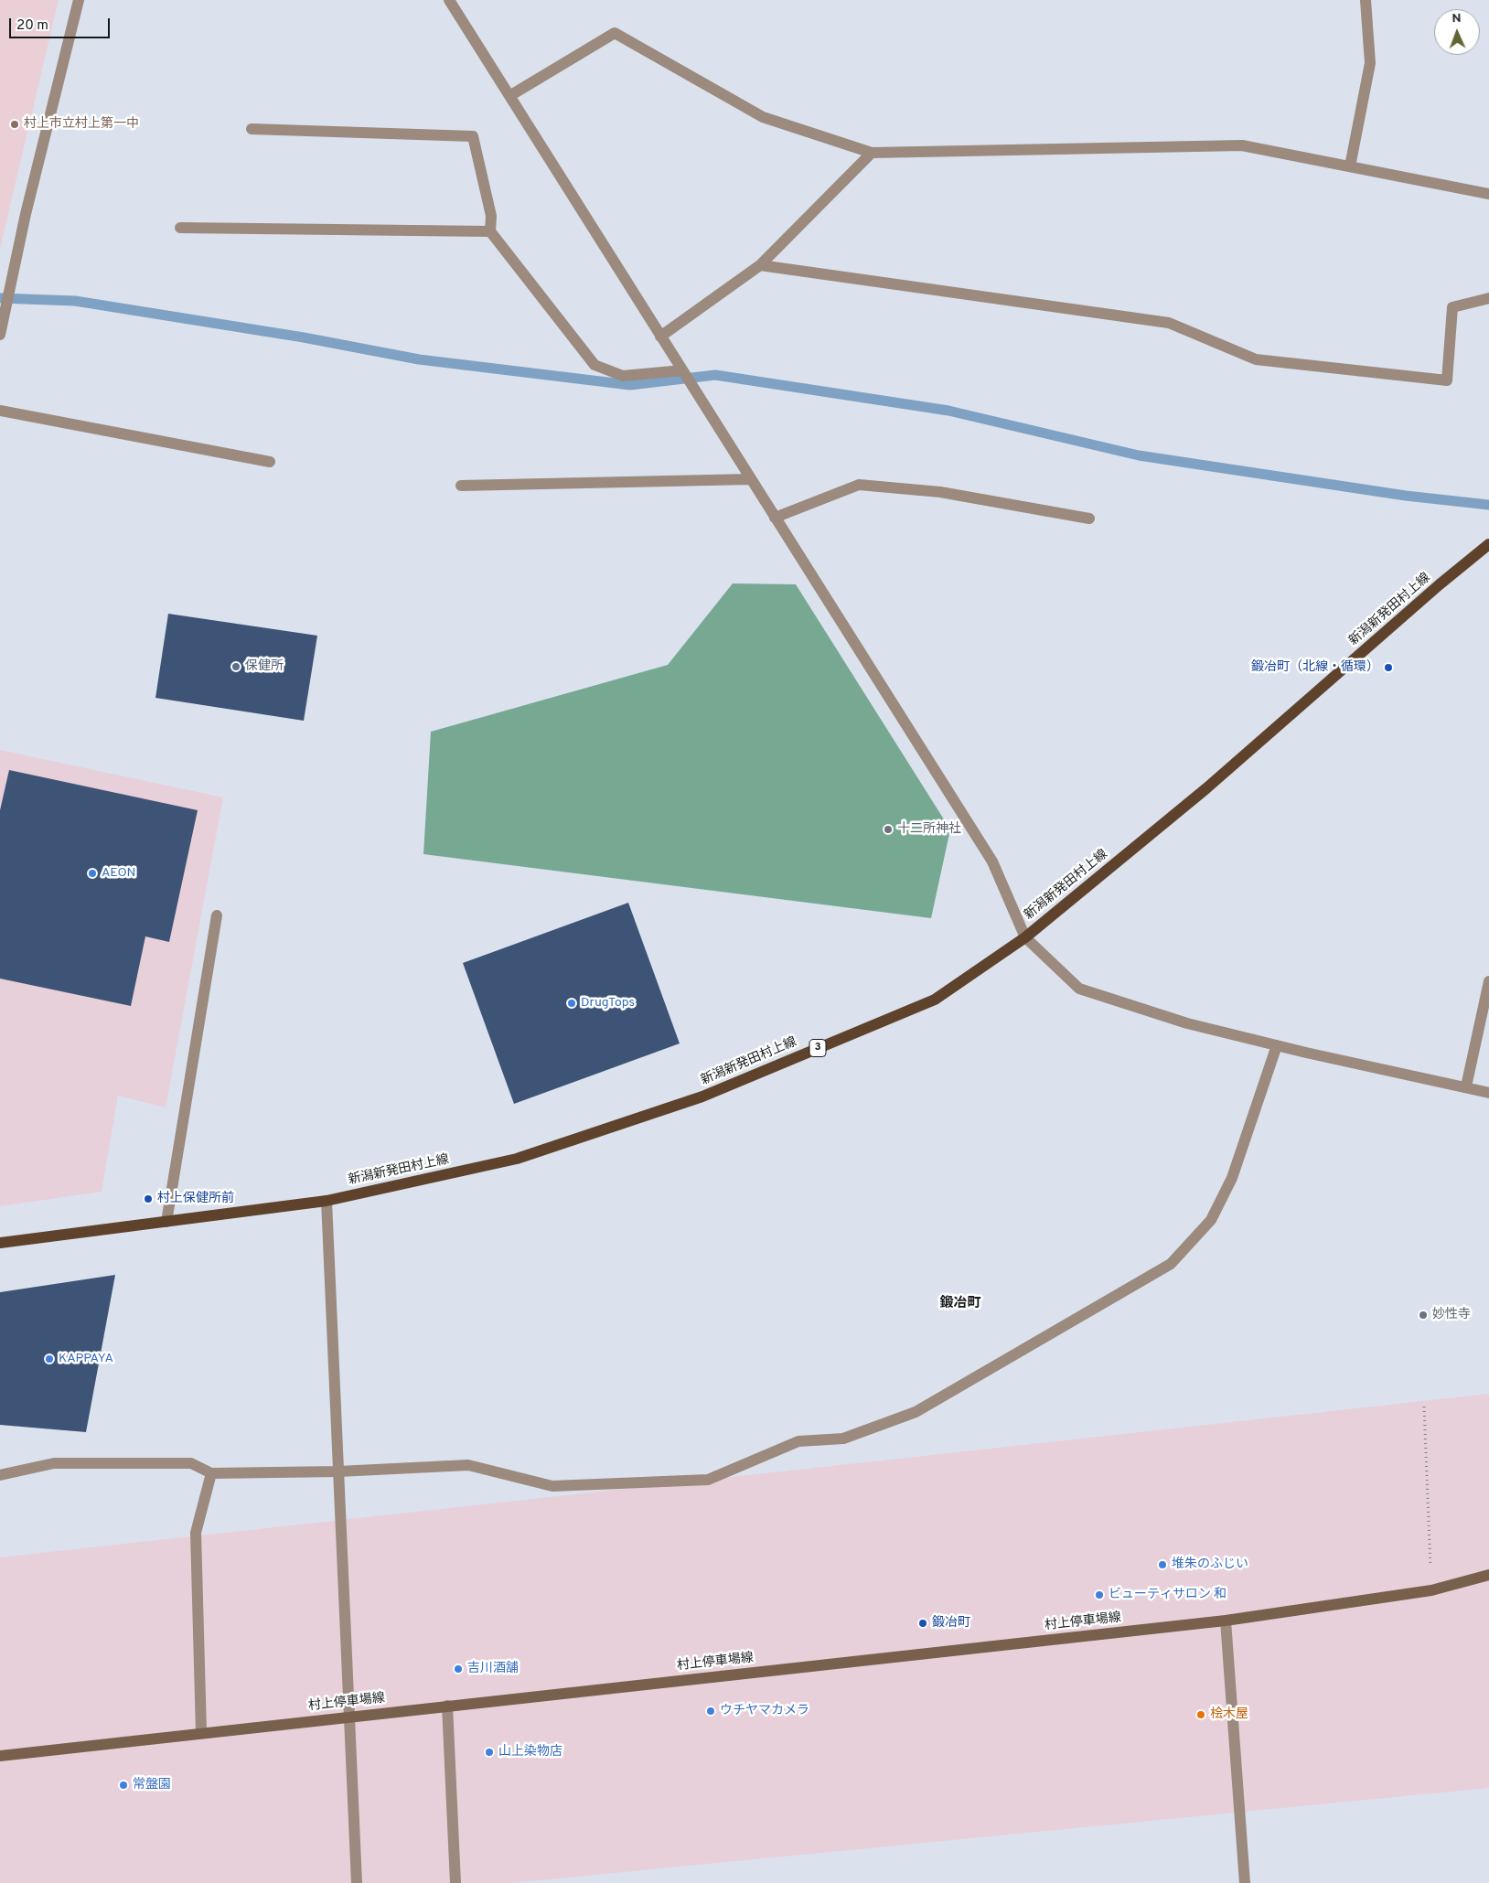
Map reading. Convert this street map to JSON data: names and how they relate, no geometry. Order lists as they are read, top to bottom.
{
  "streets": {
    "main road": ["新潟新発田村上線", "3", "村上停車場線"]
  },
  "districts": ["鍛冶町"],
  "places": [
    "村上市立村上第一中",
    "保健所",
    "鍛冶町（北線・循環）",
    "十二所神社",
    "AEON",
    "DrugTops",
    "村上保健所前",
    "妙性寺",
    "KAPPAYA",
    "堆朱のふじい",
    "ビューティサロン 和",
    "鍛冶町",
    "吉川酒舗",
    "ウチヤマカメラ",
    "桧木屋",
    "山上染物店",
    "常盤園"
  ],
  "scale_bar": "20 m",
  "north": "top"
}
